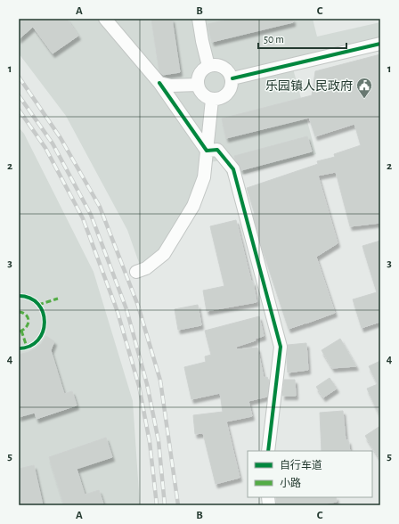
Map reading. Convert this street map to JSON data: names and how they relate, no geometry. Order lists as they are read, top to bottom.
{
  "places": {
    "public building": ["乐园镇人民政府"]
  },
  "legend": ["自行车道", "小路"],
  "scale_bar": "50 m",
  "grid": {
    "columns": ["A", "B", "C"],
    "rows": [
      "1",
      "2",
      "3",
      "4",
      "5"
    ]
  }
}
